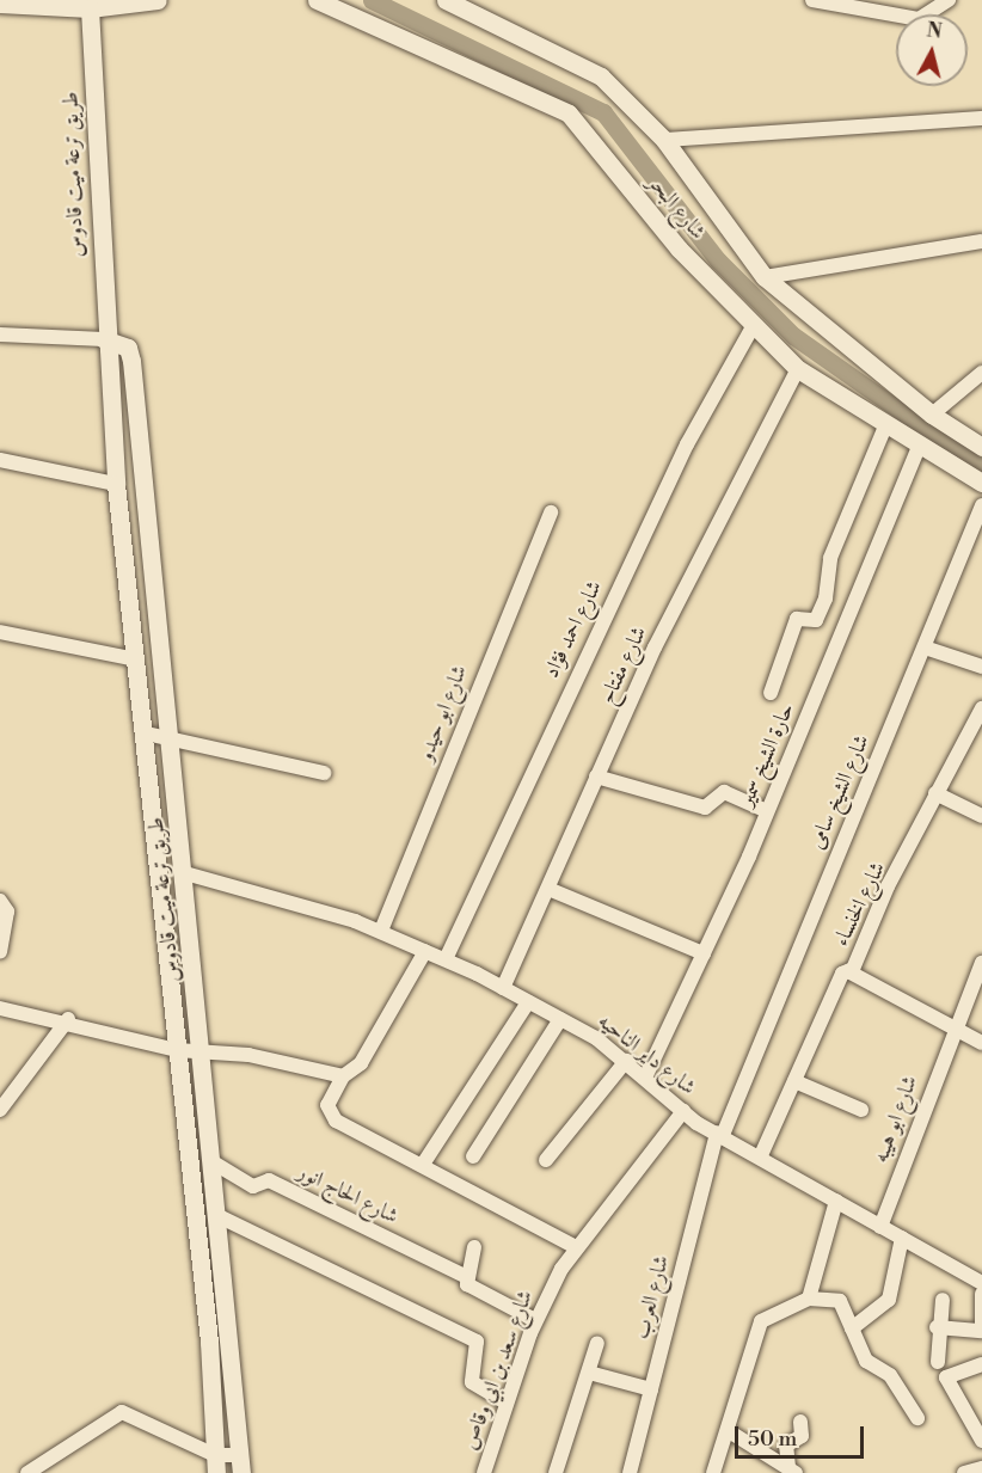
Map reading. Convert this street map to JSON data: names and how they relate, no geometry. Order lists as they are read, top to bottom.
{
  "streets": {
    "street": [
      "طريق ترعة ميت قادوس",
      "شارع البحر",
      "شارع احمد فؤاد",
      "شارع مفتاح",
      "شارع ابو حيدو",
      "حارة الشيخ سمير",
      "شارع الشيخ سامى",
      "شارع الخنساء",
      "شارع داير الناحيه",
      "شارع ابو هيبه",
      "شارع الحاج انور",
      "شارع العرب",
      "شارع سعد بن ابي وقاص"
    ]
  },
  "crossings": [
    ["طريق ترعة ميت قادوس", "شارع داير الناحيه"],
    ["طريق ترعة ميت قادوس", "شارع الحاج انور"],
    ["شارع البحر", "شارع احمد فؤاد"],
    ["شارع البحر", "شارع مفتاح"],
    ["شارع البحر", "حارة الشيخ سمير"],
    ["شارع احمد فؤاد", "شارع داير الناحيه"],
    ["شارع مفتاح", "شارع داير الناحيه"],
    ["شارع ابو حيدو", "شارع داير الناحيه"],
    ["حارة الشيخ سمير", "شارع داير الناحيه"],
    ["شارع الشيخ سامى", "شارع داير الناحيه"],
    ["شارع الشيخ سامى", "شارع العرب"],
    ["شارع الخنساء", "شارع داير الناحيه"],
    ["شارع داير الناحيه", "شارع ابو هيبه"],
    ["شارع داير الناحيه", "شارع العرب"],
    ["شارع داير الناحيه", "شارع سعد بن ابي وقاص"],
    ["شارع الحاج انور", "شارع سعد بن ابي وقاص"]
  ],
  "scale_bar": "50 m",
  "north": "top"
}
